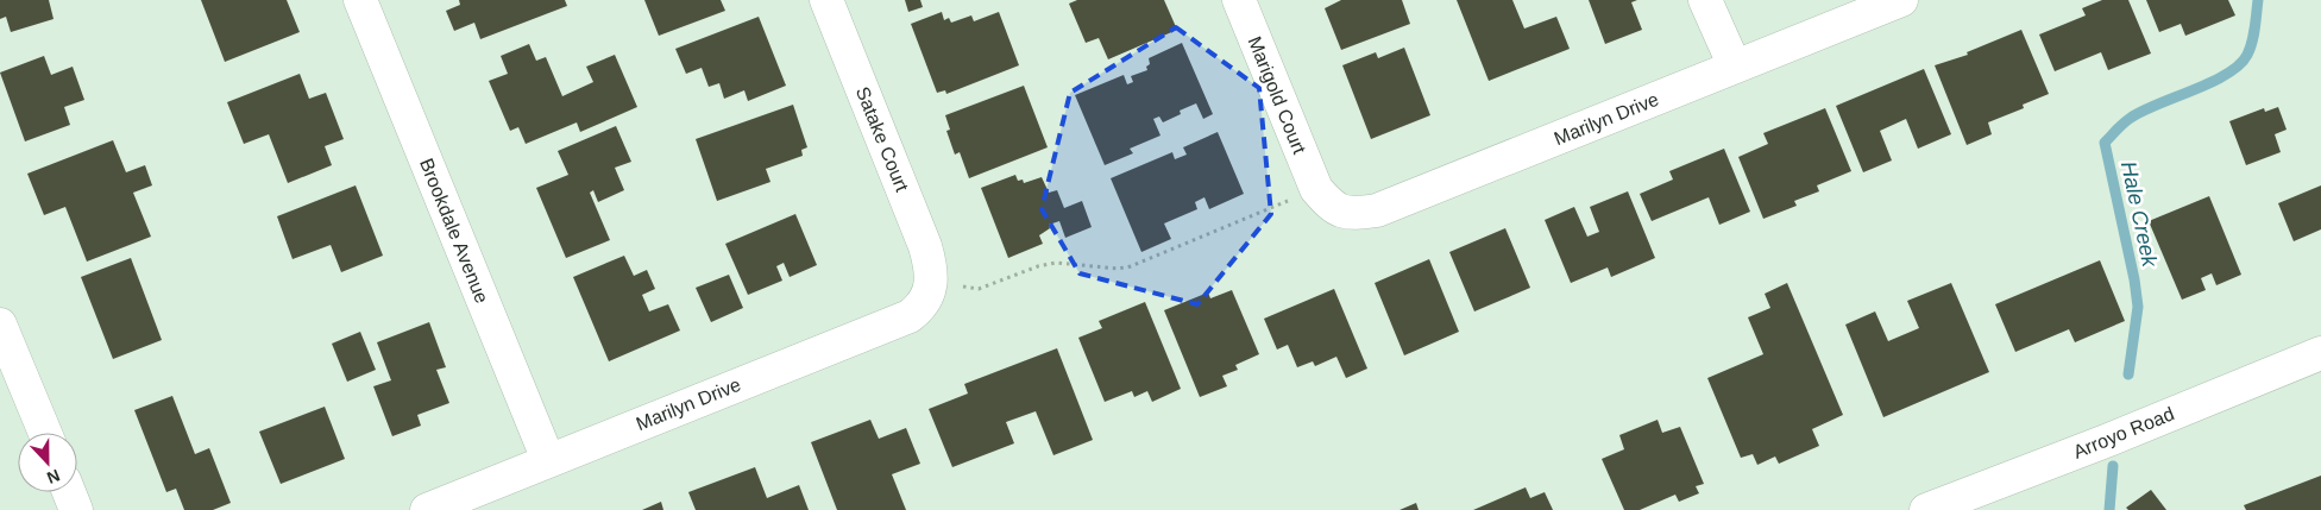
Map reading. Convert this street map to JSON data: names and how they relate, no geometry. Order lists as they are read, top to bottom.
{
  "streets": {
    "street": [
      "Marigold Court",
      "Marilyn Drive",
      "Satake Court",
      "Brookdale Avenue",
      "Arroyo Road"
    ]
  },
  "crossings": [
    ["Marigold Court", "Marilyn Drive"],
    ["Marilyn Drive", "Satake Court"],
    ["Marilyn Drive", "Brookdale Avenue"]
  ],
  "water": ["Hale Creek"],
  "north": "bottom"
}
